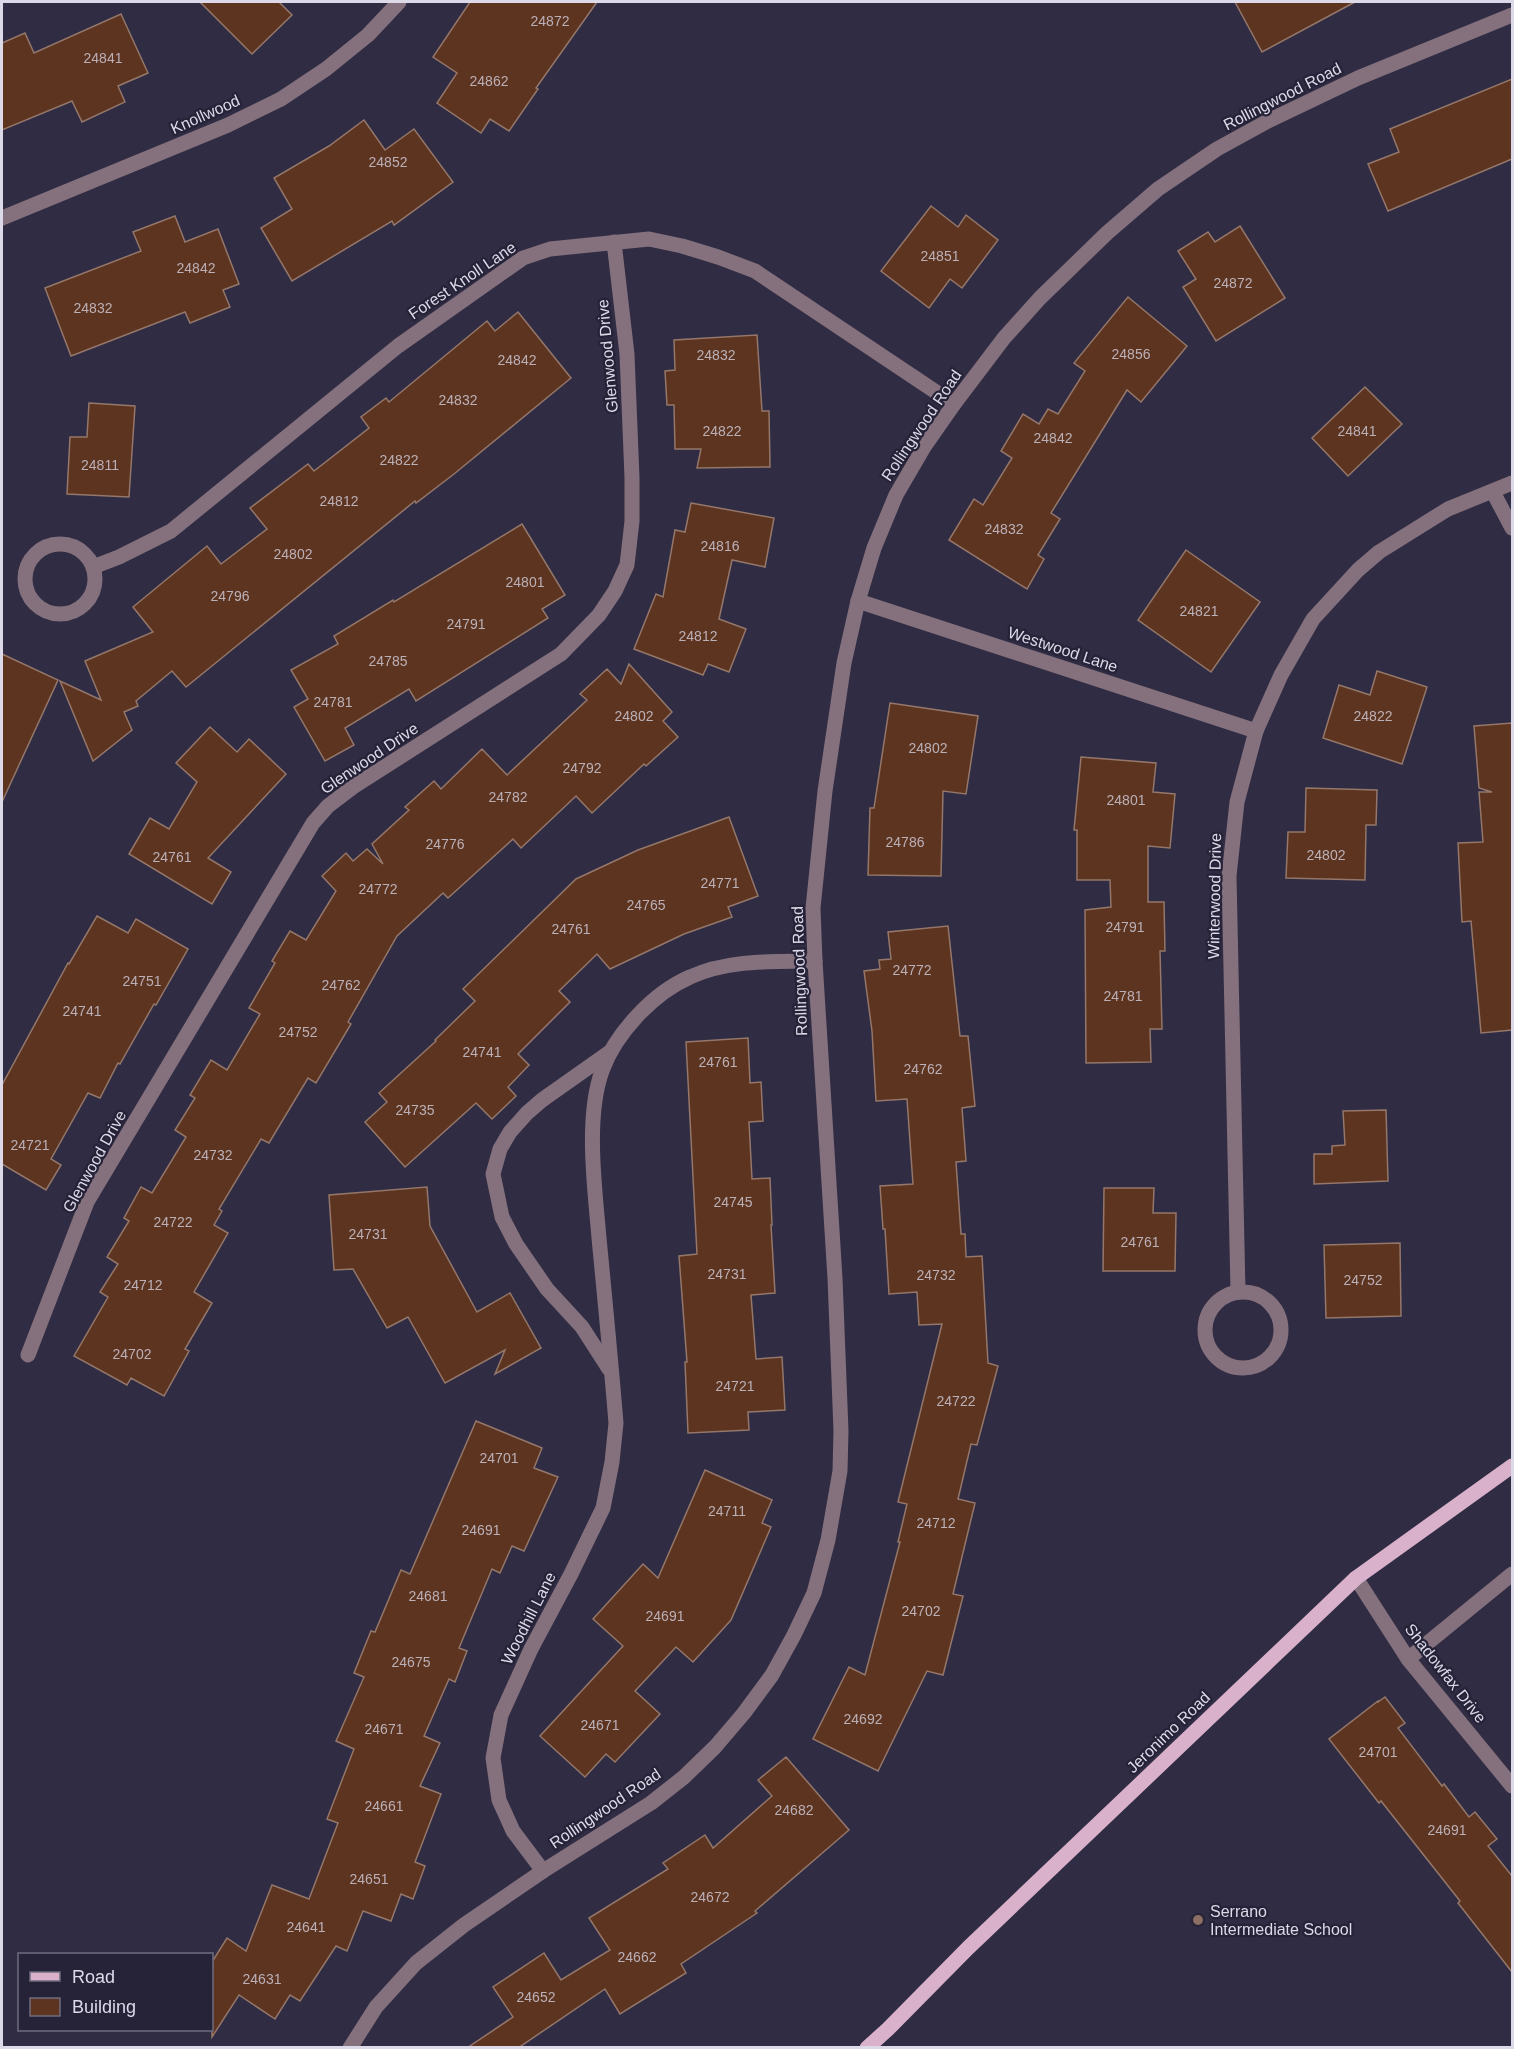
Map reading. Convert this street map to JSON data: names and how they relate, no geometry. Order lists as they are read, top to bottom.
{
  "streets": {
    "main road": ["Jeronimo Road"],
    "street": [
      "Rollingwood Road",
      "Knollwood",
      "Forest Knoll Lane",
      "Glenwood Drive",
      "Westwood Lane",
      "Winterwood Drive",
      "Woodhill Lane",
      "Shadowfax Drive"
    ]
  },
  "crossings": [
    ["Rollingwood Road", "Forest Knoll Lane"],
    ["Rollingwood Road", "Westwood Lane"],
    ["Rollingwood Road", "Woodhill Lane"],
    ["Forest Knoll Lane", "Glenwood Drive"],
    ["Westwood Lane", "Winterwood Drive"],
    ["Shadowfax Drive", "Jeronimo Road"]
  ],
  "places": ["Serrano Intermediate School"],
  "house_numbers": [
    "24872",
    "24841",
    "24862",
    "24852",
    "24851",
    "24842",
    "24872",
    "24832",
    "24856",
    "24832",
    "24842",
    "24832",
    "24822",
    "24841",
    "24842",
    "24822",
    "24811",
    "24812",
    "24832",
    "24816",
    "24802",
    "24801",
    "24796",
    "24821",
    "24791",
    "24812",
    "24785",
    "24781",
    "24802",
    "24822",
    "24802",
    "24792",
    "24782",
    "24801",
    "24786",
    "24776",
    "24802",
    "24761",
    "24771",
    "24772",
    "24765",
    "24791",
    "24761",
    "24772",
    "24751",
    "24762",
    "24781",
    "24741",
    "24752",
    "24741",
    "24761",
    "24762",
    "24735",
    "24721",
    "24732",
    "24745",
    "24722",
    "24731",
    "24761",
    "24731",
    "24732",
    "24752",
    "24712",
    "24702",
    "24721",
    "24722",
    "24701",
    "24711",
    "24712",
    "24691",
    "24681",
    "24702",
    "24691",
    "24675",
    "24692",
    "24671",
    "24671",
    "24701",
    "24661",
    "24682",
    "24691",
    "24651",
    "24672",
    "24641",
    "24662",
    "24631",
    "24652"
  ],
  "legend": ["Road", "Building"]
}
